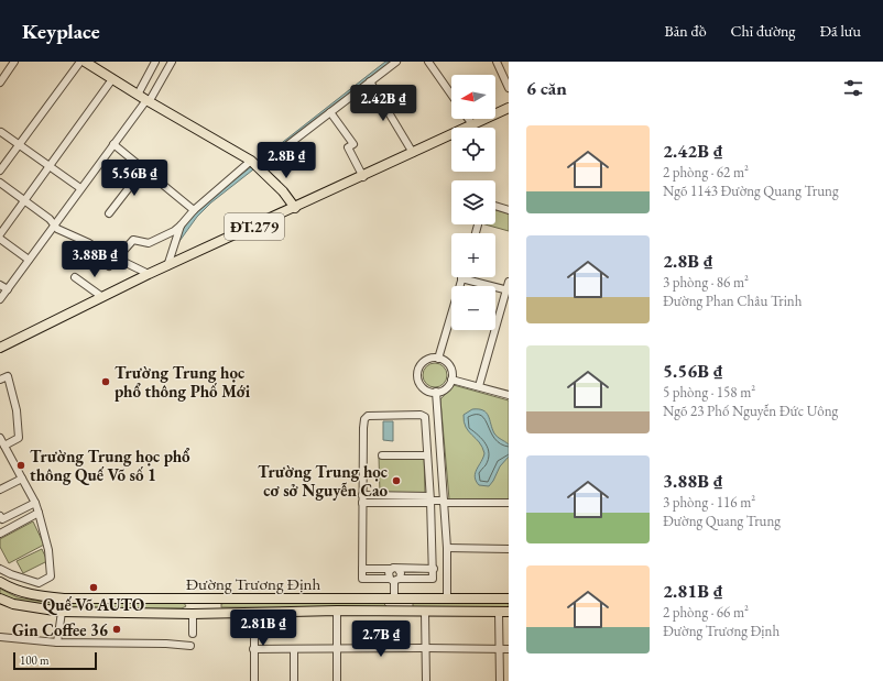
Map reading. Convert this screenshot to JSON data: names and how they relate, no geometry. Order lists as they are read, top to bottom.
{
  "streets": {
    "main road": ["ĐT.279", "Đường Trương Định"]
  },
  "places": [
    "Trường Trung học phổ thông Phố Mới",
    "Trường Trung học phổ thông Quế Võ số 1",
    "Trường Trung học cơ sở Nguyễn Cao",
    "Quế Võ AUTO",
    "Gin Coffee 36"
  ],
  "scale_bar": "100 m",
  "north": "left",
  "page": {
    "header": "Keyplace",
    "nav": ["Bản đồ", "Chỉ đường", "Đã lưu"],
    "heading": "6 căn",
    "map_buttons": ["+", "−"],
    "price": [
      "2.42B ₫",
      "2.8B ₫",
      "5.56B ₫",
      "3.88B ₫",
      "2.81B ₫",
      "2.7B ₫"
    ],
    "list": [
      {
        "name": "2.42B ₫",
        "note": "2 phòng · 62 m² · Ngõ 1143 Đường Quang Trung"
      },
      {
        "name": "2.8B ₫",
        "note": "3 phòng · 86 m² · Đường Phan Châu Trinh"
      },
      {
        "name": "5.56B ₫",
        "note": "5 phòng · 158 m² · Ngõ 23 Phố Nguyễn Đức Uông"
      },
      {
        "name": "3.88B ₫",
        "note": "3 phòng · 116 m² · Đường Quang Trung"
      },
      {
        "name": "2.81B ₫",
        "note": "2 phòng · 66 m² · Đường Trương Định"
      }
    ],
    "scale": "100 m"
  }
}
